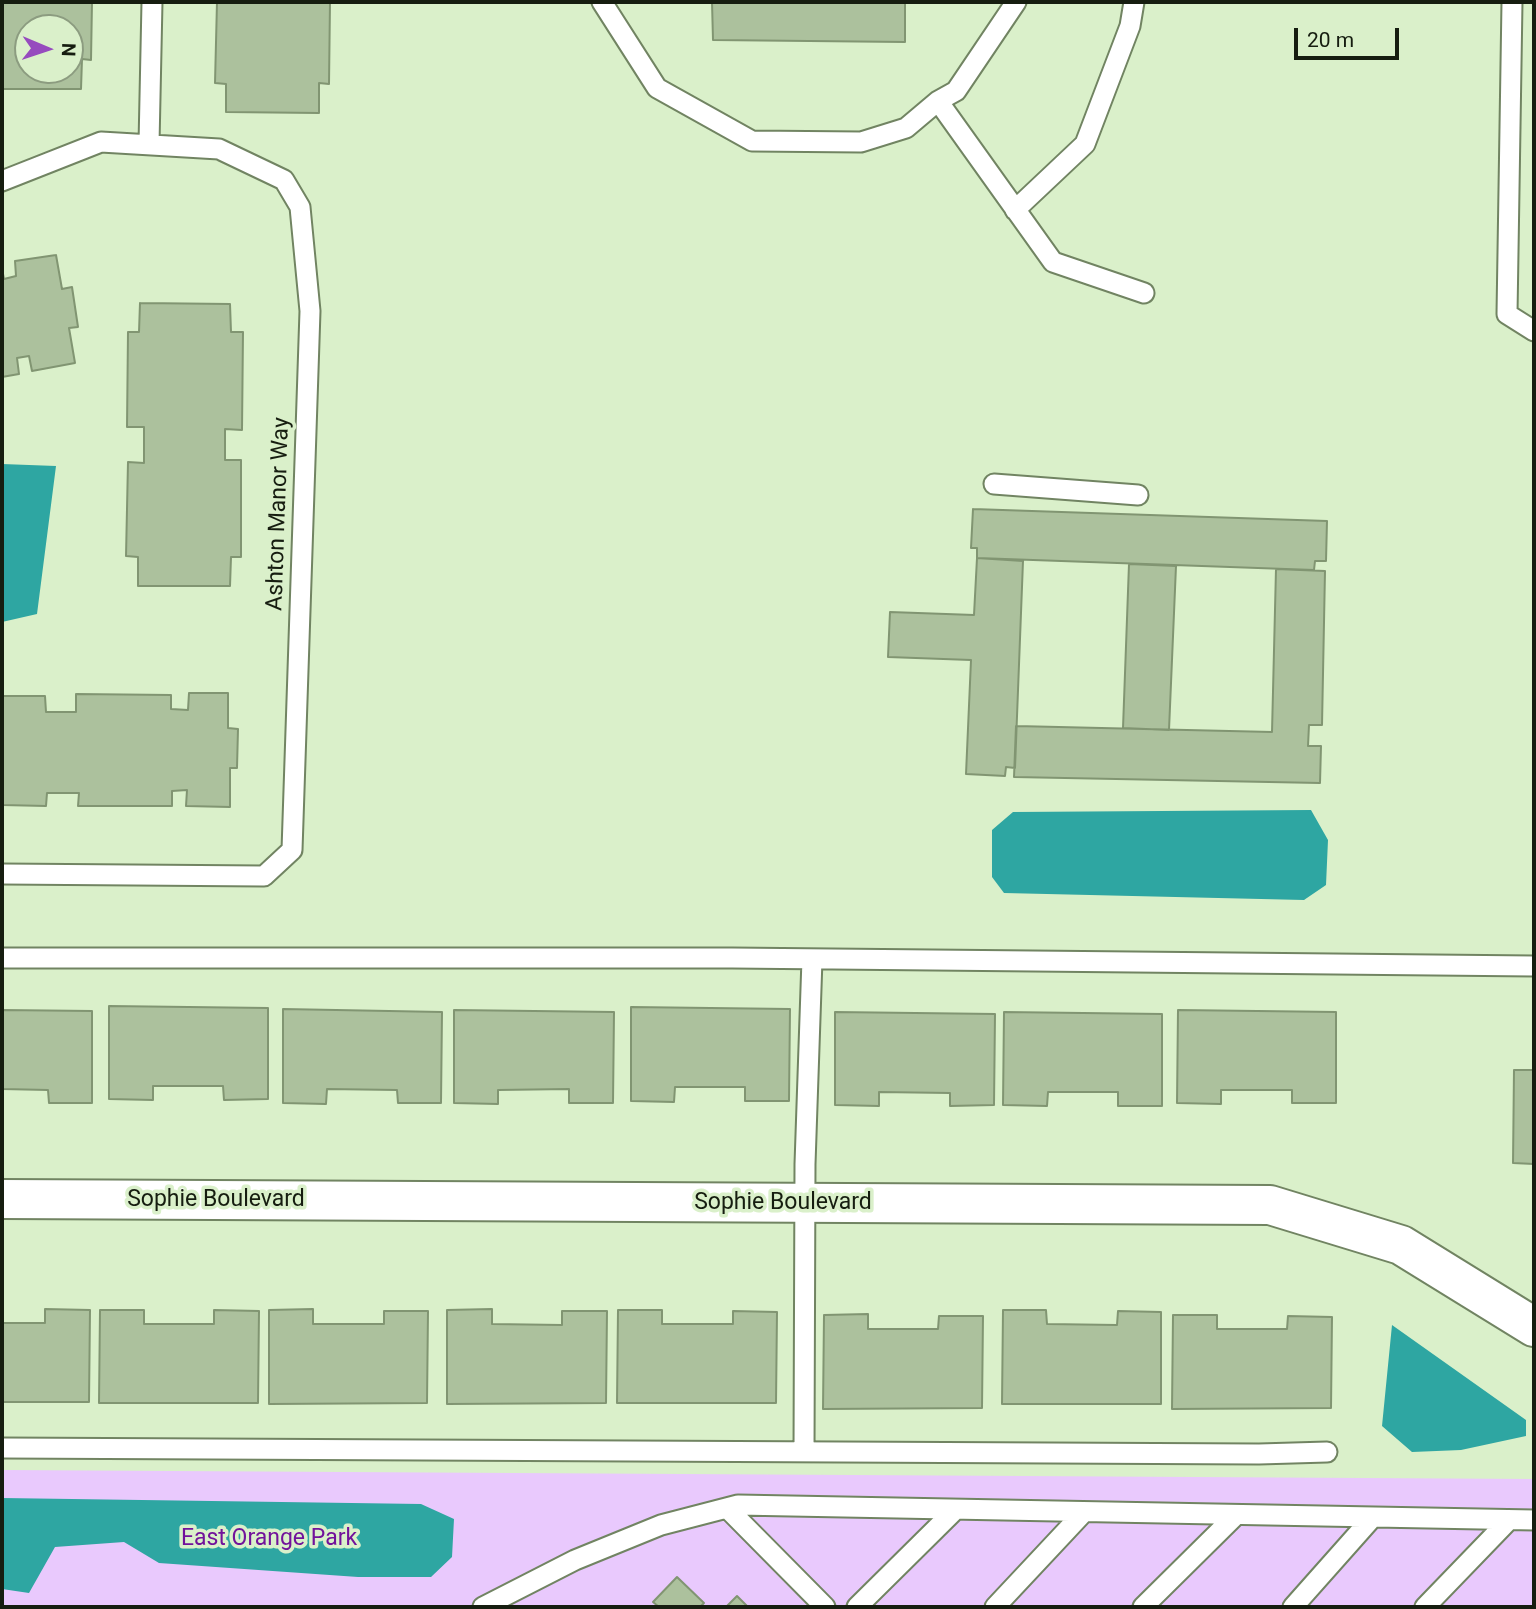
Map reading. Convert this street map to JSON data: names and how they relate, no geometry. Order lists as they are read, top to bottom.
{
  "streets": {
    "street": ["Sophie Boulevard"],
    "lane": ["Ashton Manor Way"]
  },
  "parks": ["East Orange Park"],
  "scale_bar": "20 m",
  "north": "right"
}
